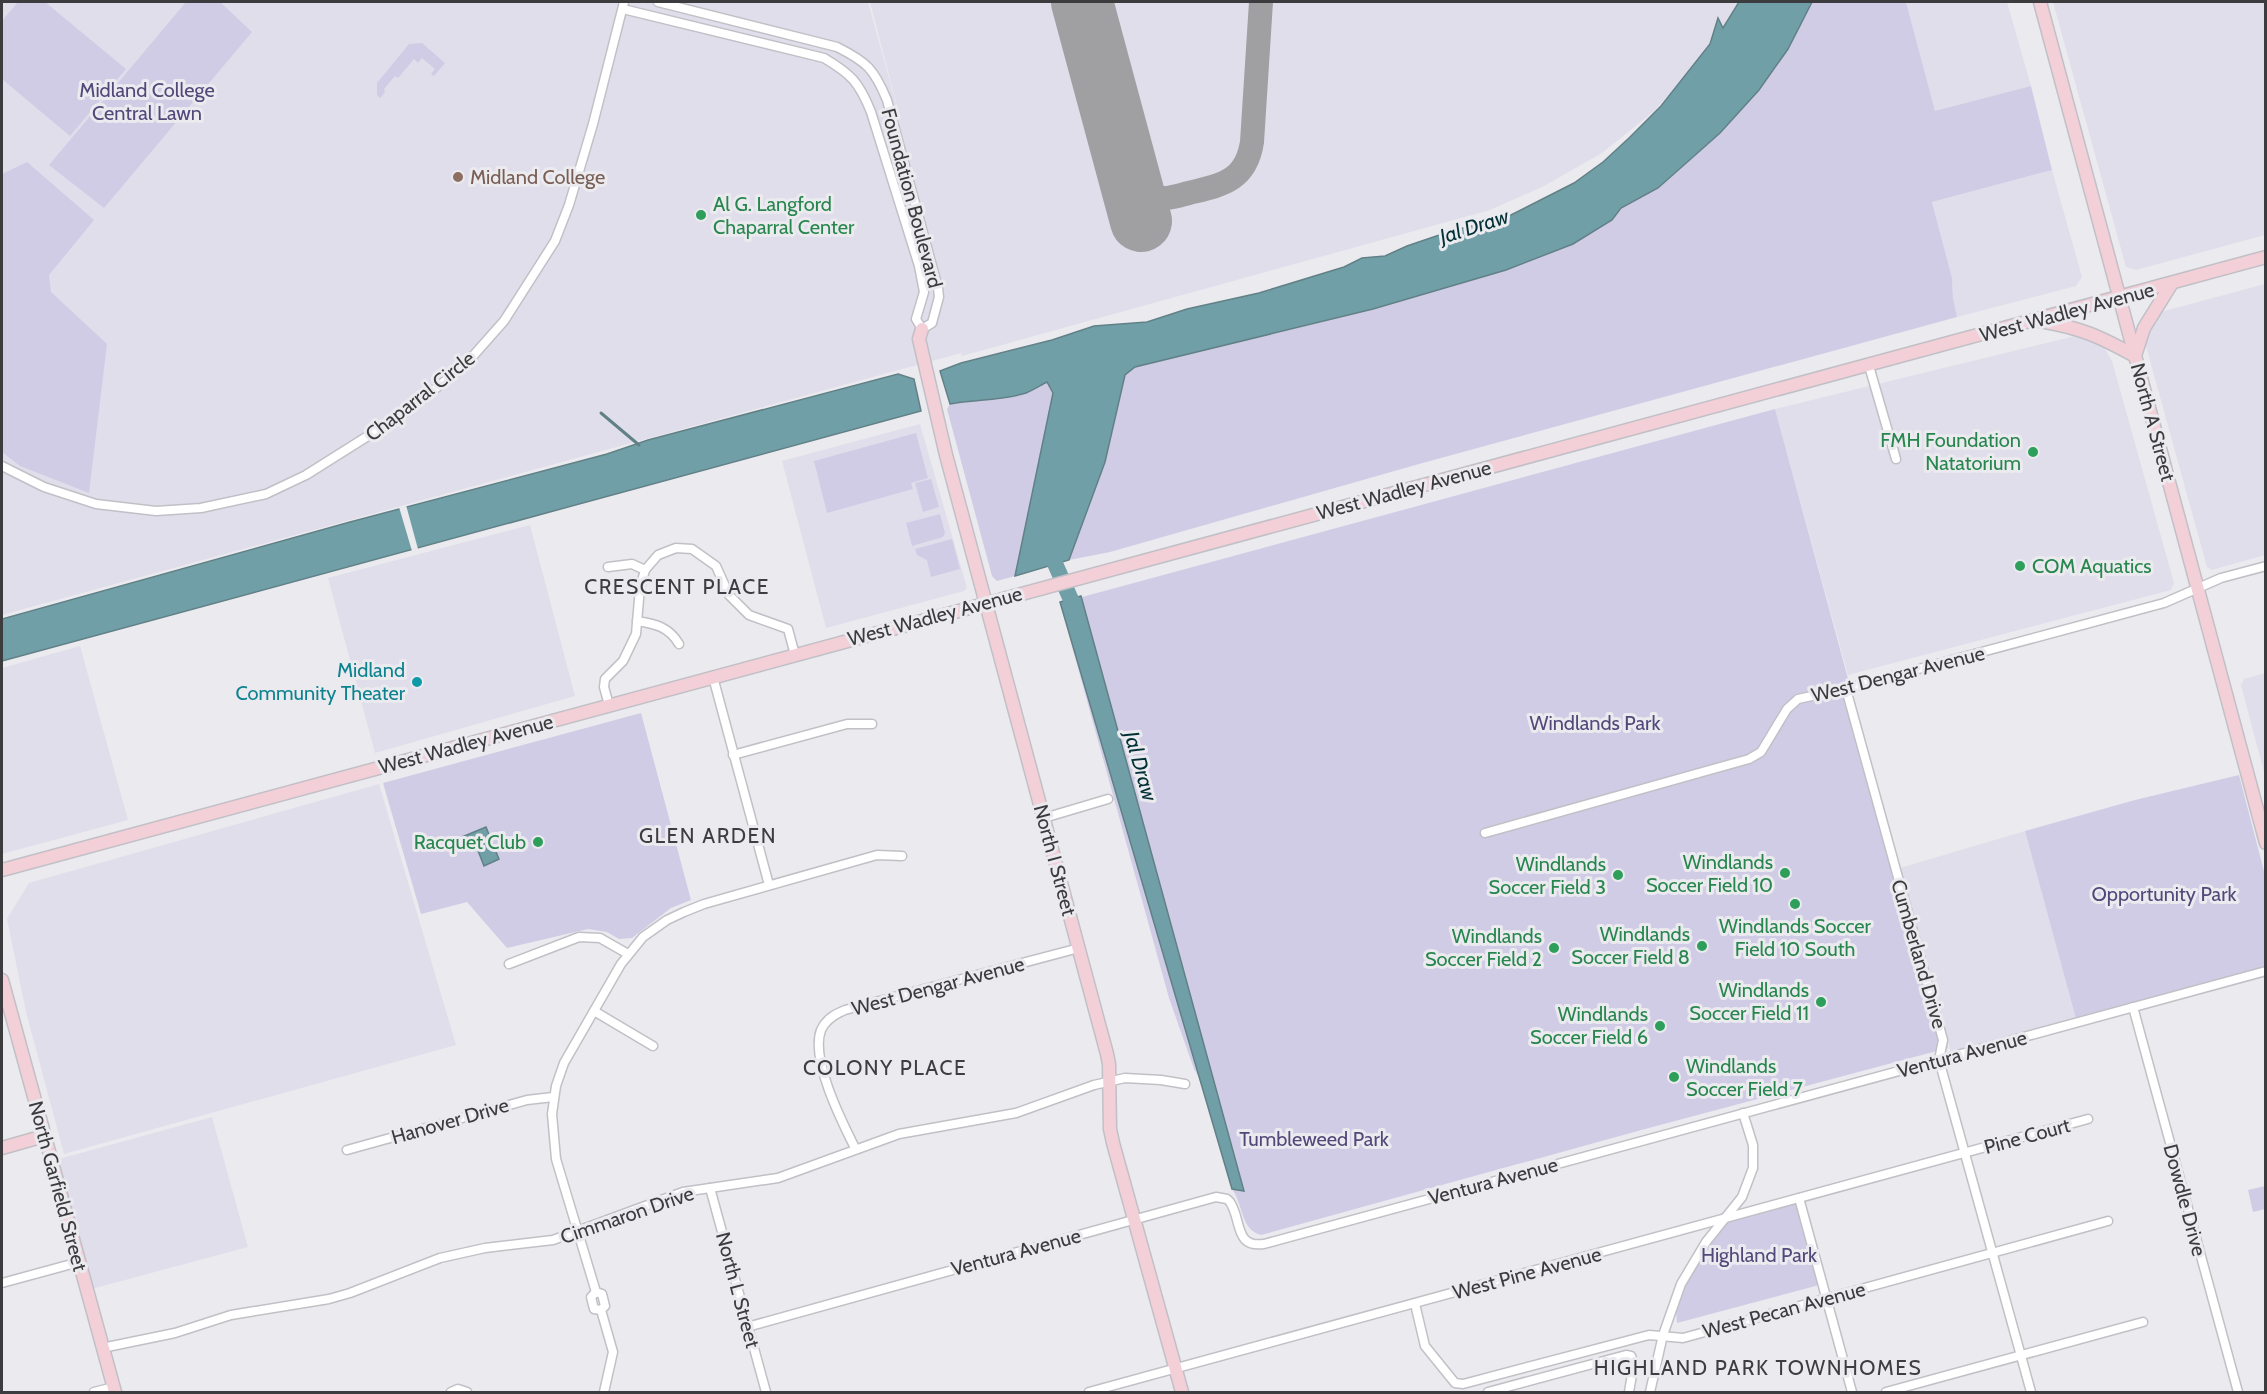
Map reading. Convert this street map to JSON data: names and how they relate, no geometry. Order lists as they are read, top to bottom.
{
  "streets": {
    "main road": [
      "West Wadley Avenue",
      "North A Street",
      "North I Street",
      "North Garfield Street"
    ],
    "street": [
      "Foundation Boulevard",
      "Chaparral Circle",
      "West Dengar Avenue",
      "Cumberland Drive",
      "Ventura Avenue",
      "Hanover Drive",
      "Pine Court",
      "Dowdle Drive",
      "Cimmaron Drive",
      "West Pine Avenue",
      "North L Street",
      "West Pecan Avenue"
    ]
  },
  "crossings": [
    ["Foundation Boulevard", "Chaparral Circle"],
    ["Foundation Boulevard", "North I Street"],
    ["West Wadley Avenue", "North A Street"],
    ["West Wadley Avenue", "North I Street"],
    ["North A Street", "West Dengar Avenue"],
    ["West Dengar Avenue", "North I Street"],
    ["West Dengar Avenue", "Cumberland Drive"],
    ["West Dengar Avenue", "Cimmaron Drive"],
    ["North I Street", "Ventura Avenue"],
    ["North I Street", "Cimmaron Drive"],
    ["North I Street", "West Pine Avenue"],
    ["Cumberland Drive", "Ventura Avenue"],
    ["Cumberland Drive", "Pine Court"],
    ["Cumberland Drive", "West Pine Avenue"],
    ["Cumberland Drive", "West Pecan Avenue"],
    ["Ventura Avenue", "Dowdle Drive"],
    ["Ventura Avenue", "North L Street"],
    ["Pine Court", "West Pine Avenue"],
    ["North Garfield Street", "Cimmaron Drive"],
    ["Cimmaron Drive", "North L Street"],
    ["West Pine Avenue", "West Pecan Avenue"]
  ],
  "districts": [
    "CRESCENT PLACE",
    "GLEN ARDEN",
    "COLONY PLACE",
    "HIGHLAND PARK TOWNHOMES"
  ],
  "water": ["Jal Draw"],
  "parks": [
    "Midland College Central Lawn",
    "Windlands Park",
    "Opportunity Park",
    "Tumbleweed Park",
    "Highland Park"
  ],
  "places": [
    "Midland College",
    "Al G. Langford Chaparral Center",
    "FMH Foundation Natatorium",
    "COM Aquatics",
    "Midland Community Theater",
    "Racquet Club",
    "Windlands Soccer Field 10",
    "Windlands Soccer Field 3",
    "Windlands Soccer Field 10 South",
    "Windlands Soccer Field 8",
    "Windlands Soccer Field 2",
    "Windlands Soccer Field 11",
    "Windlands Soccer Field 6",
    "Windlands Soccer Field 7"
  ]
}
